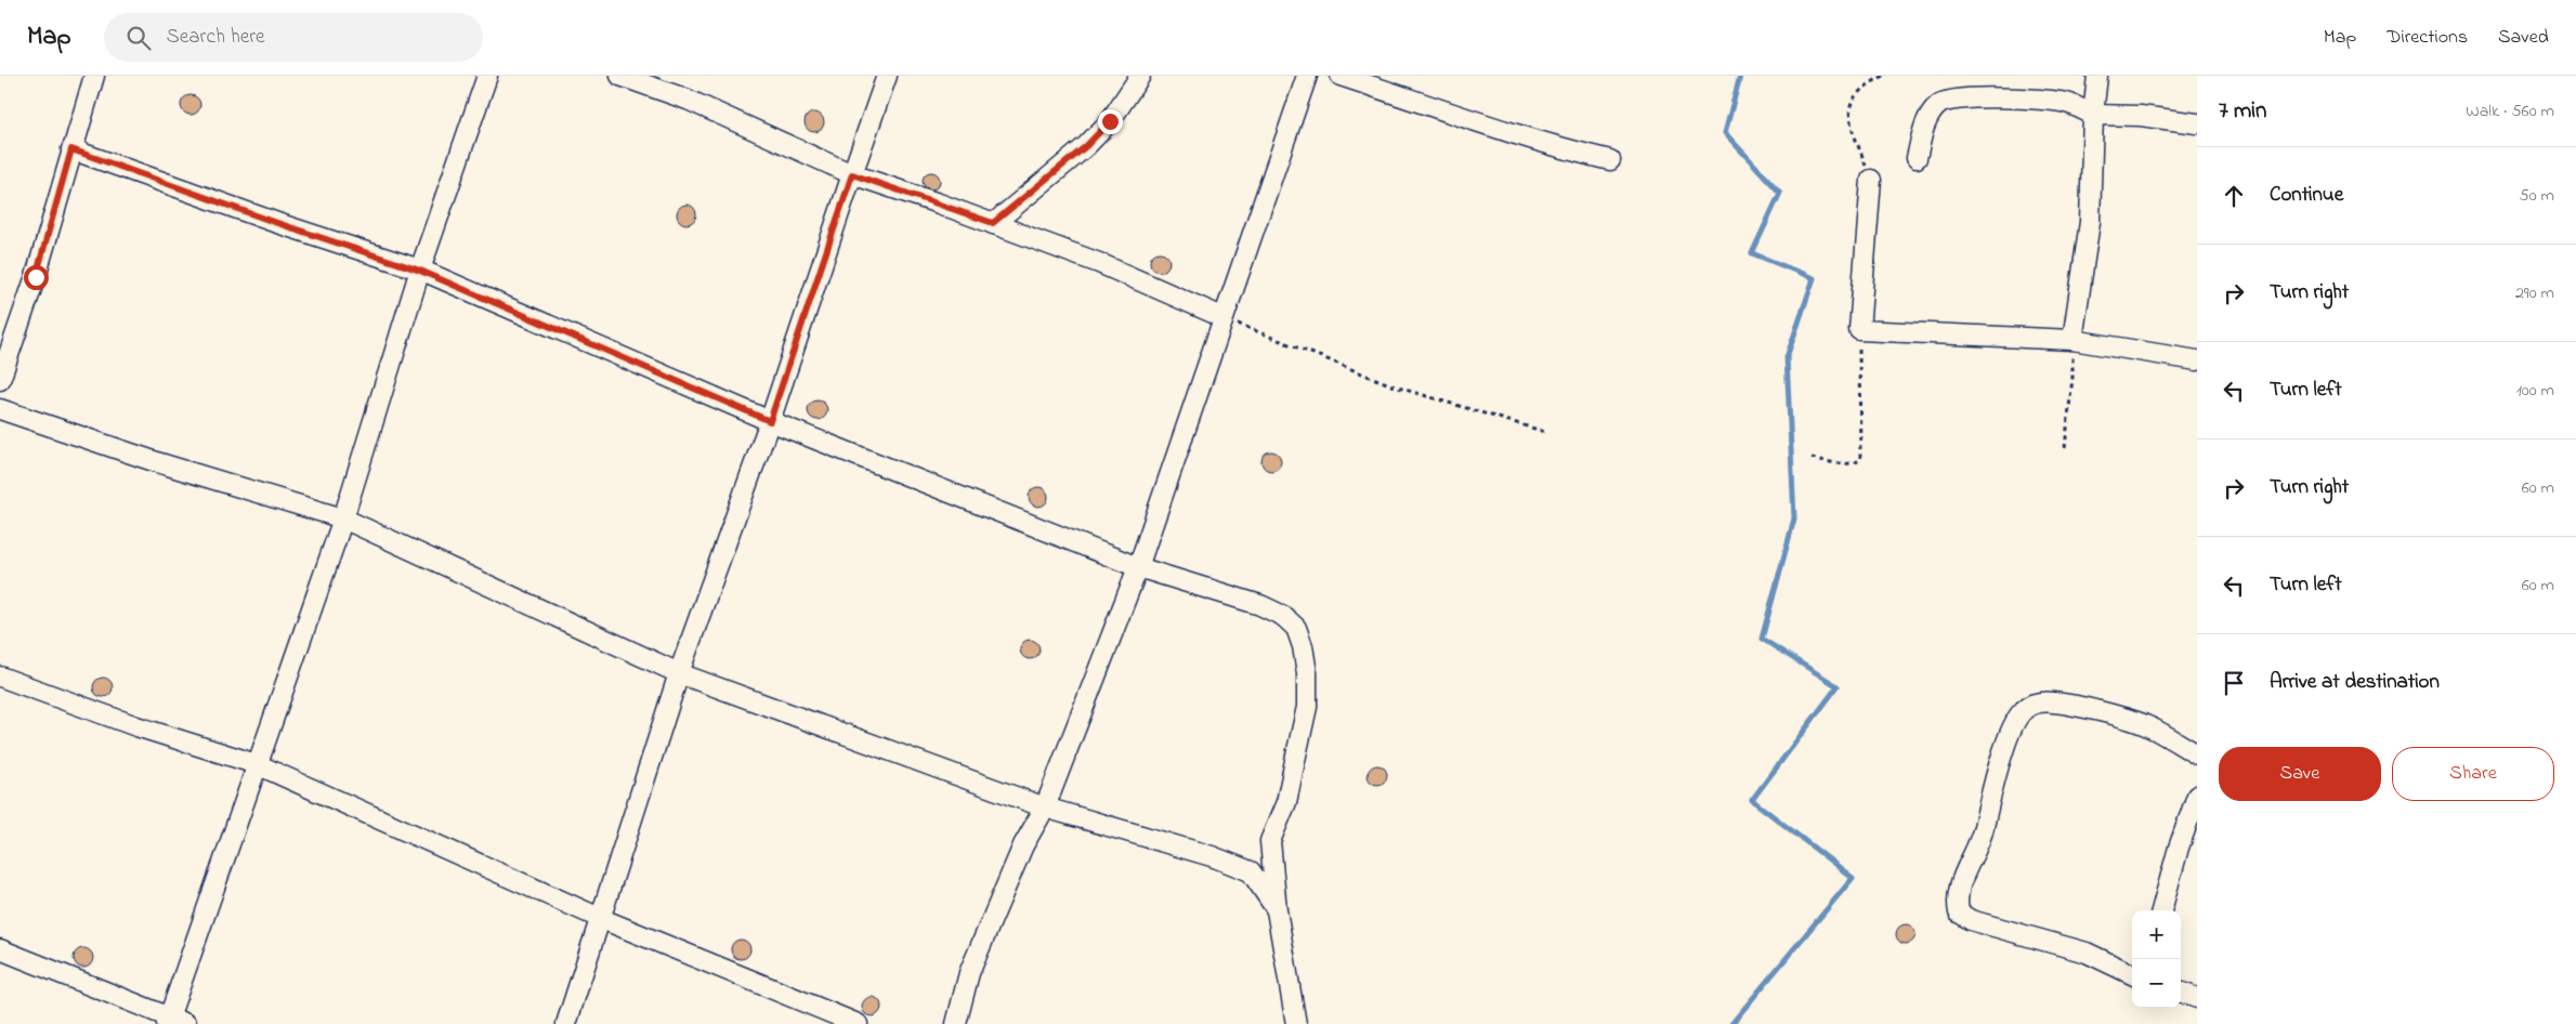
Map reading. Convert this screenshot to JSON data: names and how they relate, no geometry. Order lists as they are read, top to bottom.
{
  "page": {
    "header": "Map",
    "search": "Search here",
    "nav": ["Map", "Directions", "Saved"],
    "heading": ["7 min", "Walk · 560 m"],
    "list": [
      ["Continue", "50 m"],
      ["Turn right", "290 m"],
      ["Turn left", "100 m"],
      ["Turn right", "60 m"],
      ["Turn left", "60 m"],
      "Arrive at destination"
    ],
    "buttons": ["Save", "Share"],
    "map_buttons": ["+", "−"]
  }
}
